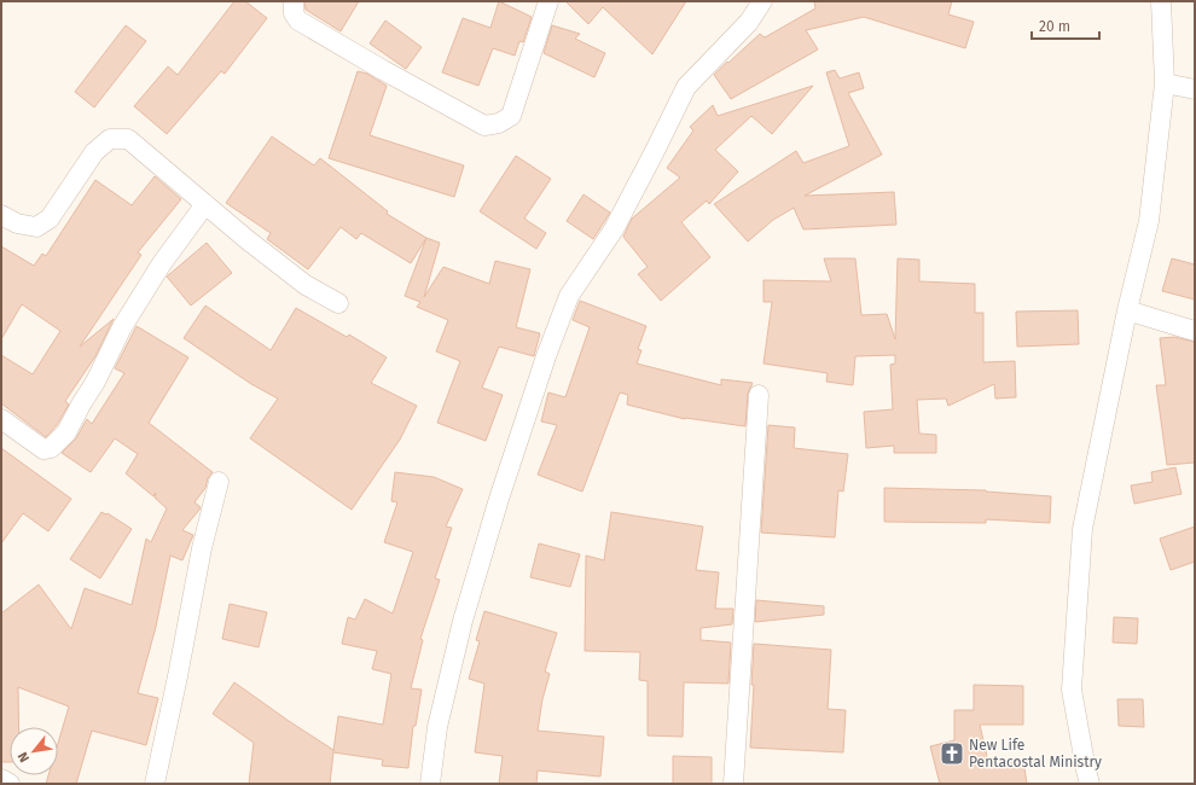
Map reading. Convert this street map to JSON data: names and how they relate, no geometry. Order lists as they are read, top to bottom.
{
  "places": {
    "church": ["New Life Pentacostal Ministry"]
  },
  "scale_bar": "20 m",
  "north": "bottom left"
}
